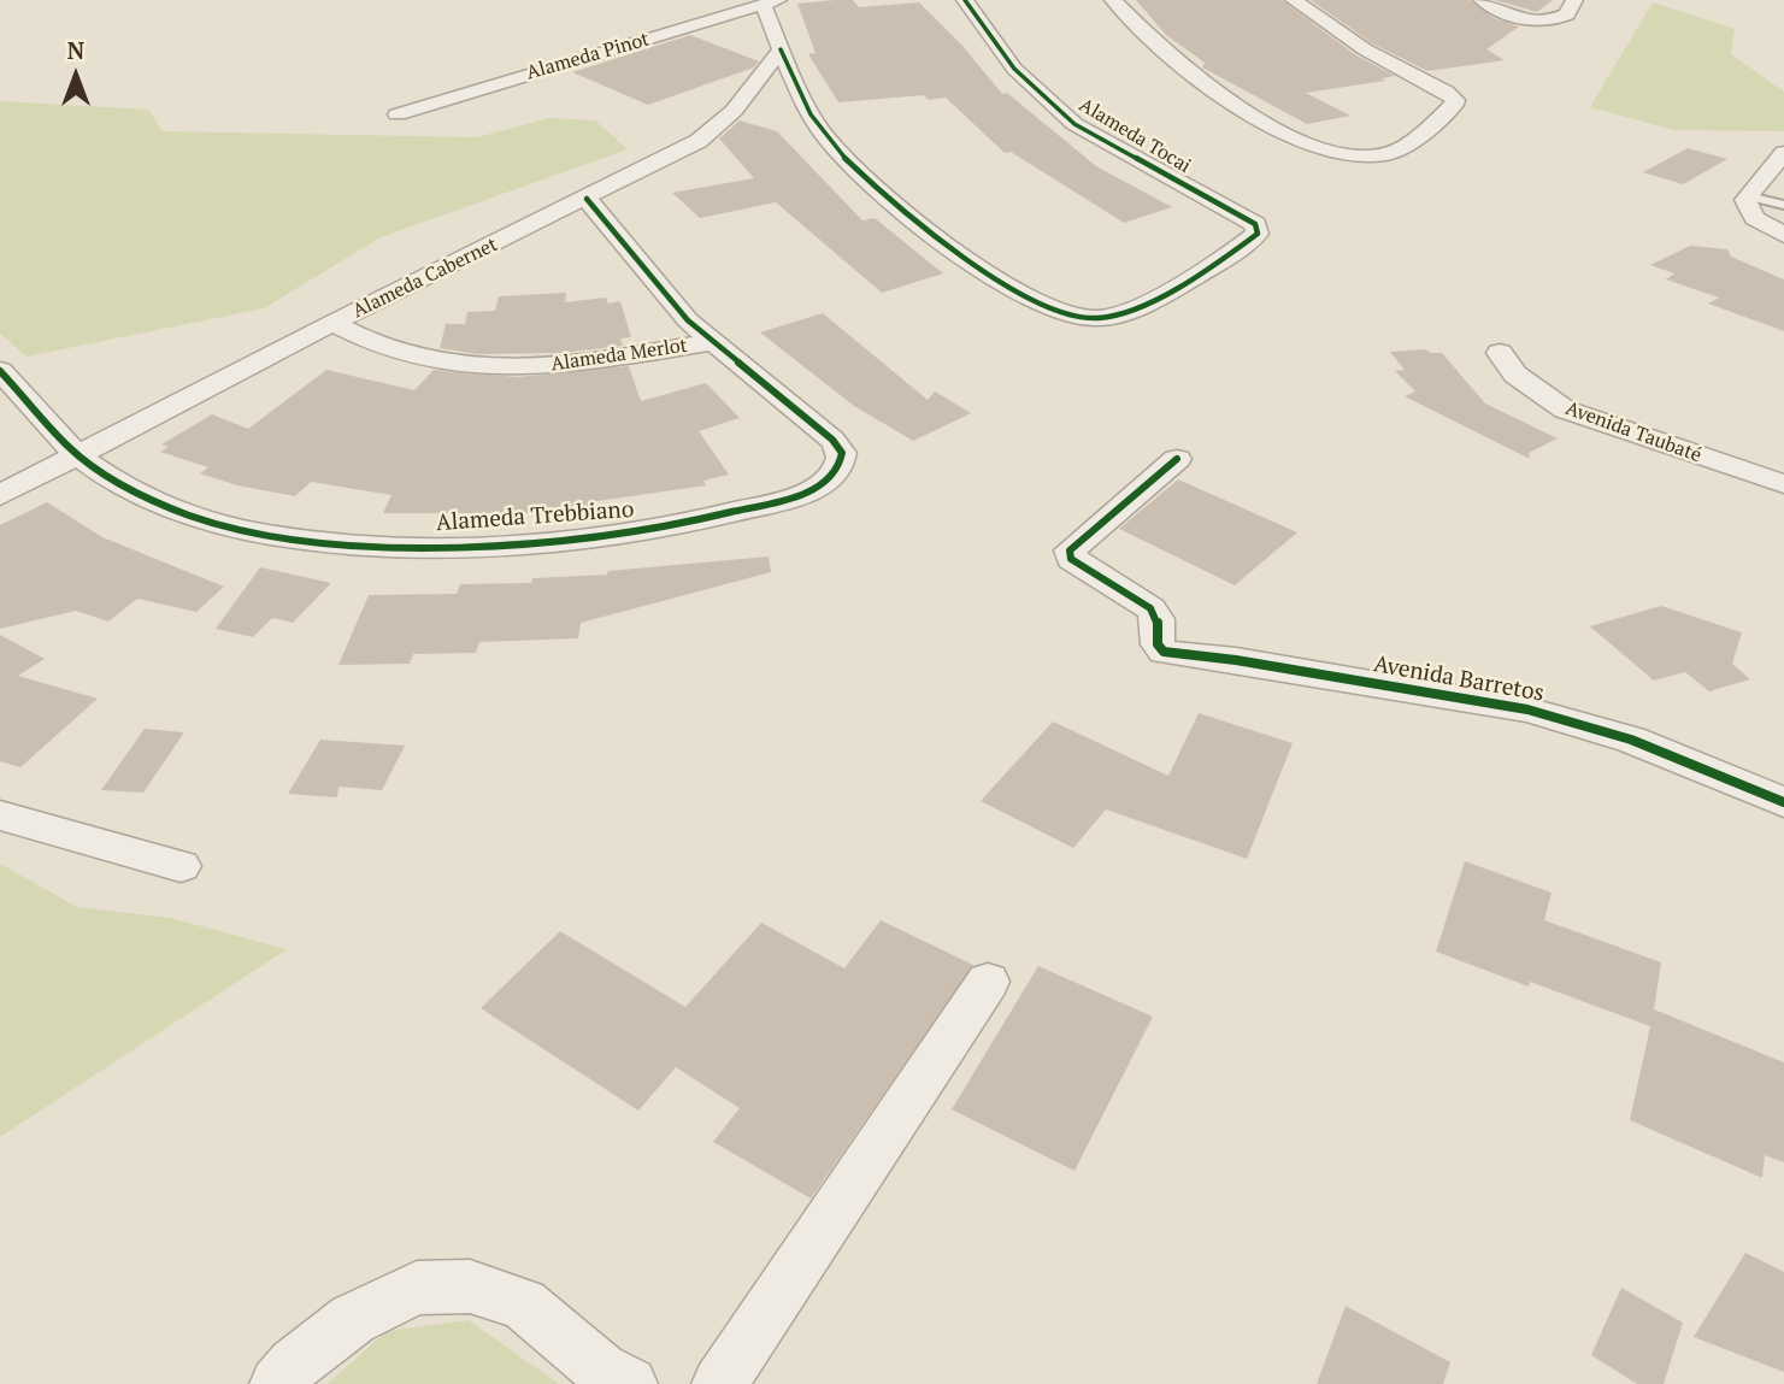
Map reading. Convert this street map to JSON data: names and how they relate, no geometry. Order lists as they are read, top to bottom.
{
  "streets": {
    "street": [
      "Alameda Pinot",
      "Alameda Tocai",
      "Alameda Cabernet",
      "Alameda Merlot",
      "Avenida Taubaté",
      "Alameda Trebbiano",
      "Avenida Barretos"
    ]
  },
  "crossings": [
    ["Alameda Cabernet", "Alameda Merlot"],
    ["Alameda Cabernet", "Alameda Trebbiano"],
    ["Alameda Merlot", "Alameda Trebbiano"]
  ],
  "north": "top"
}
